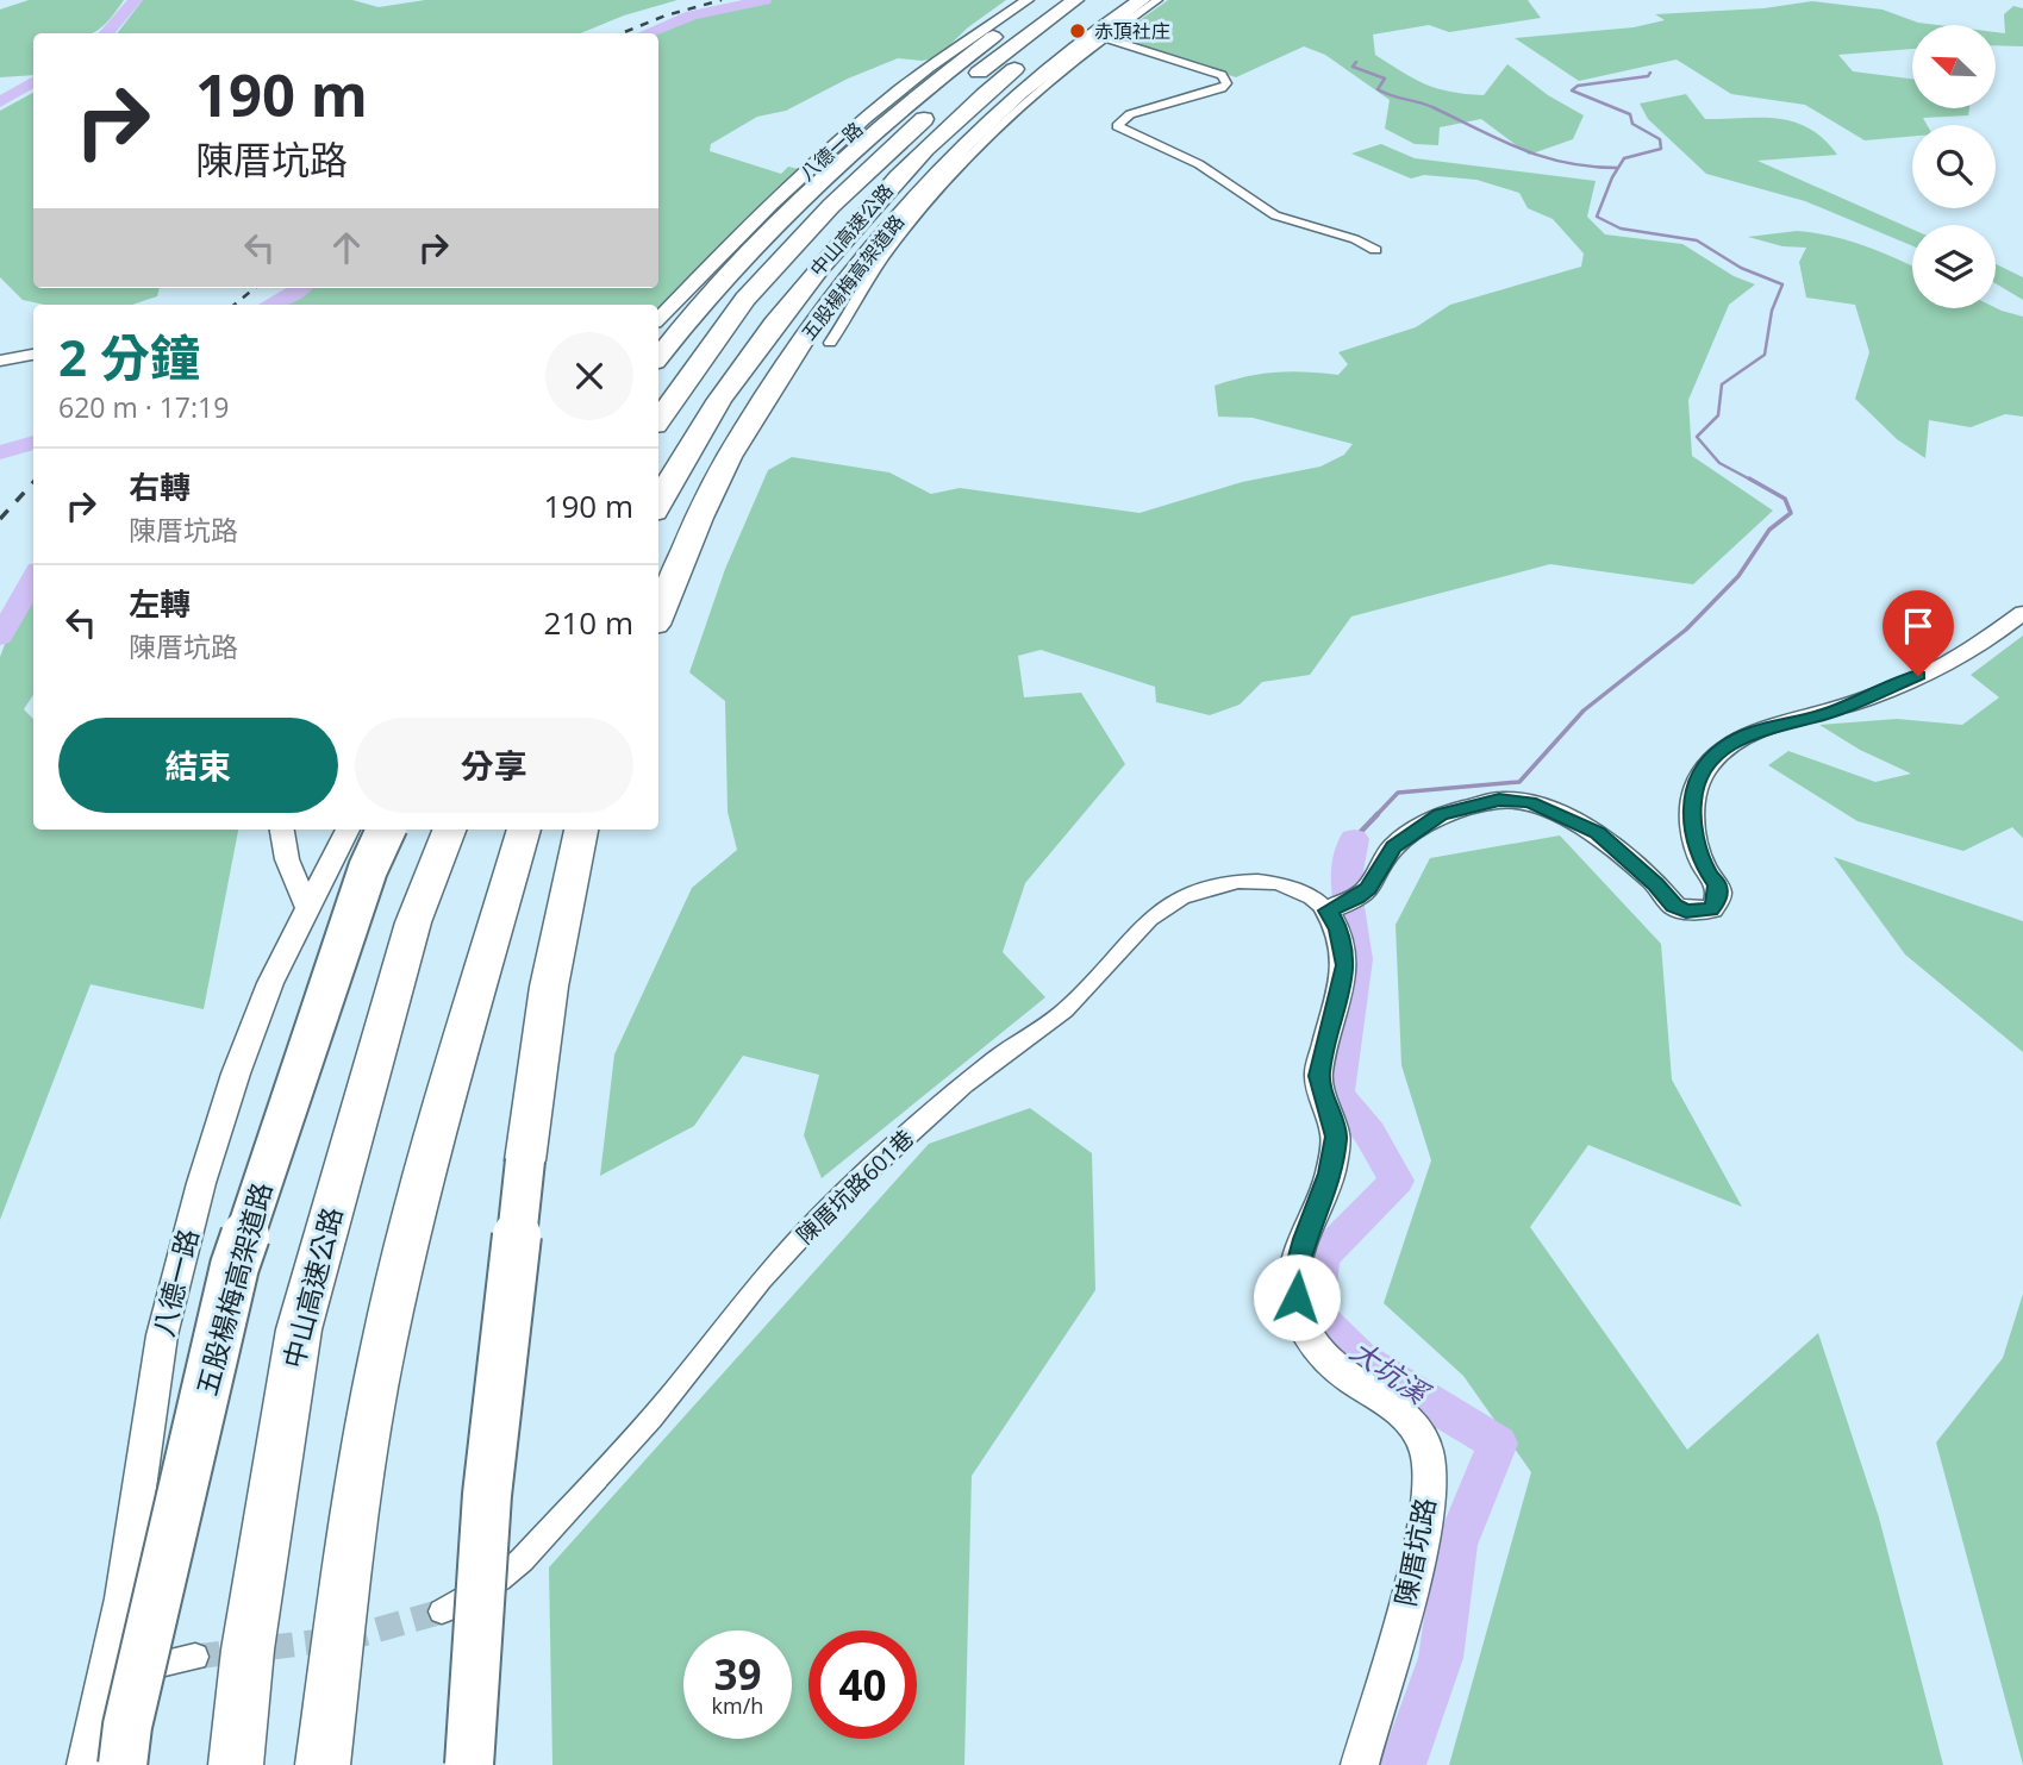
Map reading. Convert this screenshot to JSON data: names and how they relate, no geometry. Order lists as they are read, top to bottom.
{
  "streets": {
    "highway": ["中山高速公路", "五股楊梅高架道路"],
    "street": ["八德一路", "陳厝坑路601巷", "陳厝坑路"]
  },
  "crossings": [
    ["陳厝坑路601巷", "陳厝坑路"]
  ],
  "water": ["大坑溪"],
  "places": ["赤頂社庄"],
  "north": "top left",
  "page": {
    "turn": ["190 m", "陳厝坑路"],
    "heading": ["2 分鐘", "620 m · 17:19"],
    "list": [
      {
        "name": "右轉",
        "note": "陳厝坑路",
        "value": "190 m"
      },
      {
        "name": "左轉",
        "note": "陳厝坑路",
        "value": "210 m"
      }
    ],
    "buttons": ["結束", "分享"],
    "speed": "39 km/h",
    "limit": "40"
  }
}
